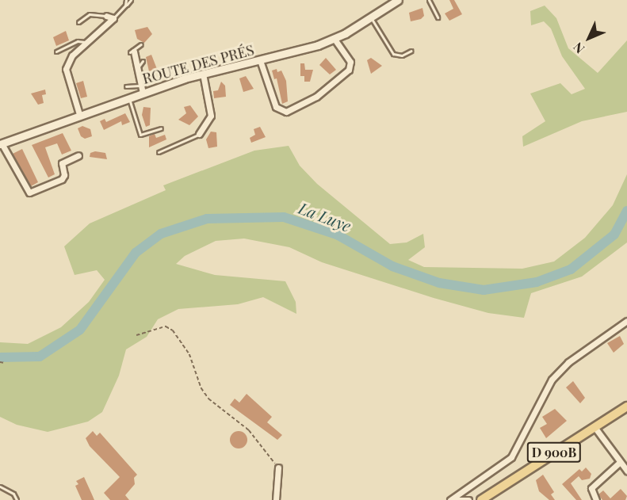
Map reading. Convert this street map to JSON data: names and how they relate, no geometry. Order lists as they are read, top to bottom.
{
  "streets": {
    "main road": ["D 900B"],
    "street": ["ROUTE DES PRÉS"]
  },
  "water": ["La Luye"],
  "north": "bottom left"
}
